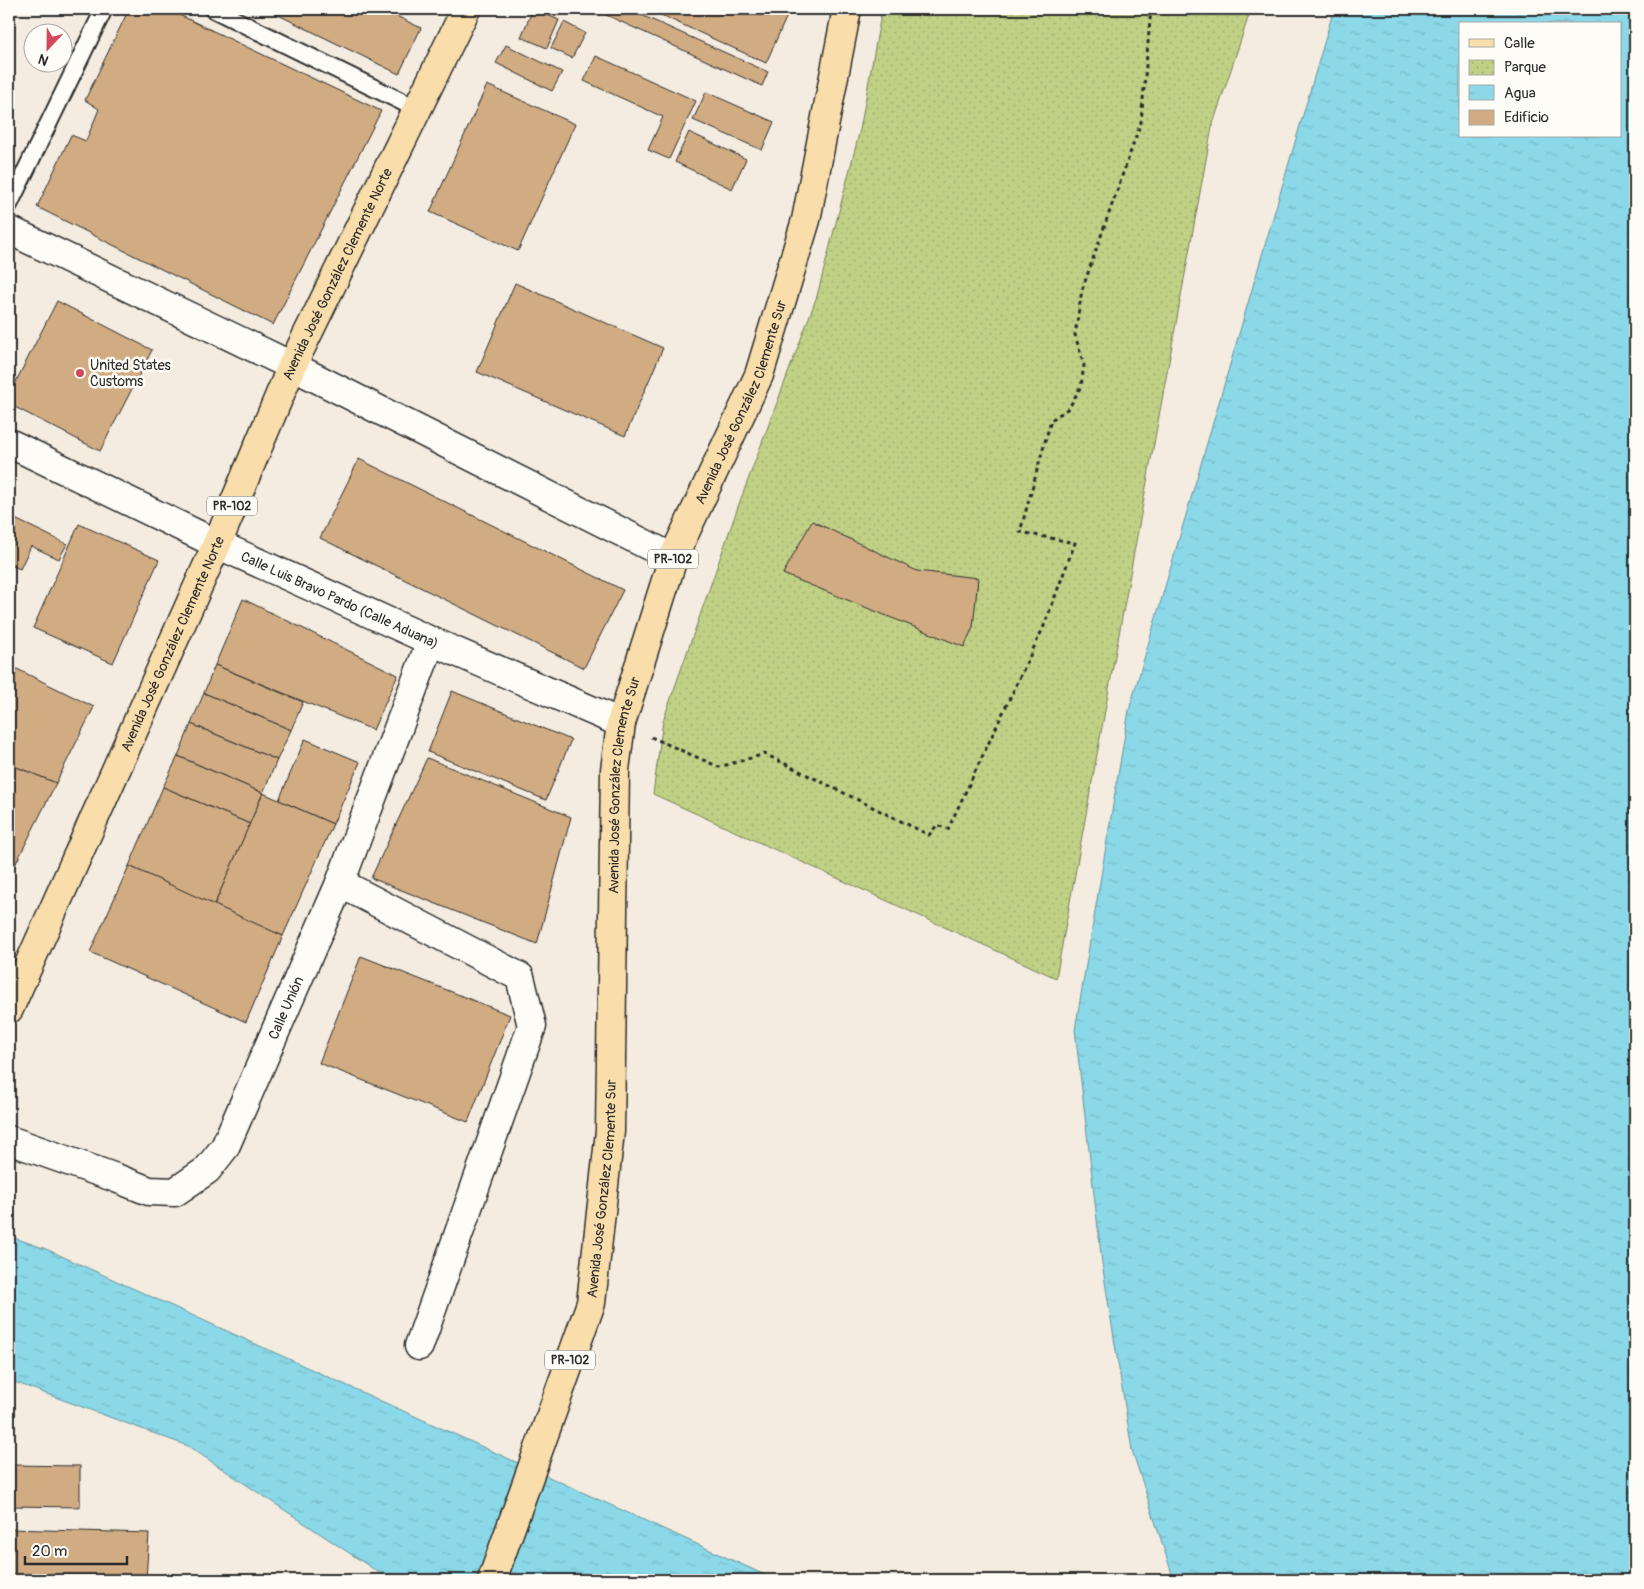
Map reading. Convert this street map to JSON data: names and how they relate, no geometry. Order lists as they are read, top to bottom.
{
  "streets": {
    "main road": ["Avenida José González Clemente Norte", "Avenida José González Clemente Sur", "PR-102"],
    "street": ["Calle Luis Bravo Pardo (Calle Aduana)", "Calle Unión"]
  },
  "crossings": [
    ["Avenida José González Clemente Norte", "Calle Luis Bravo Pardo (Calle Aduana)"],
    ["Avenida José González Clemente Sur", "Calle Luis Bravo Pardo (Calle Aduana)"],
    ["Calle Luis Bravo Pardo (Calle Aduana)", "Calle Unión"]
  ],
  "places": ["United States Customs"],
  "legend": [
    "Calle",
    "Parque",
    "Agua",
    "Edificio"
  ],
  "scale_bar": "20 m",
  "north": "bottom"
}
